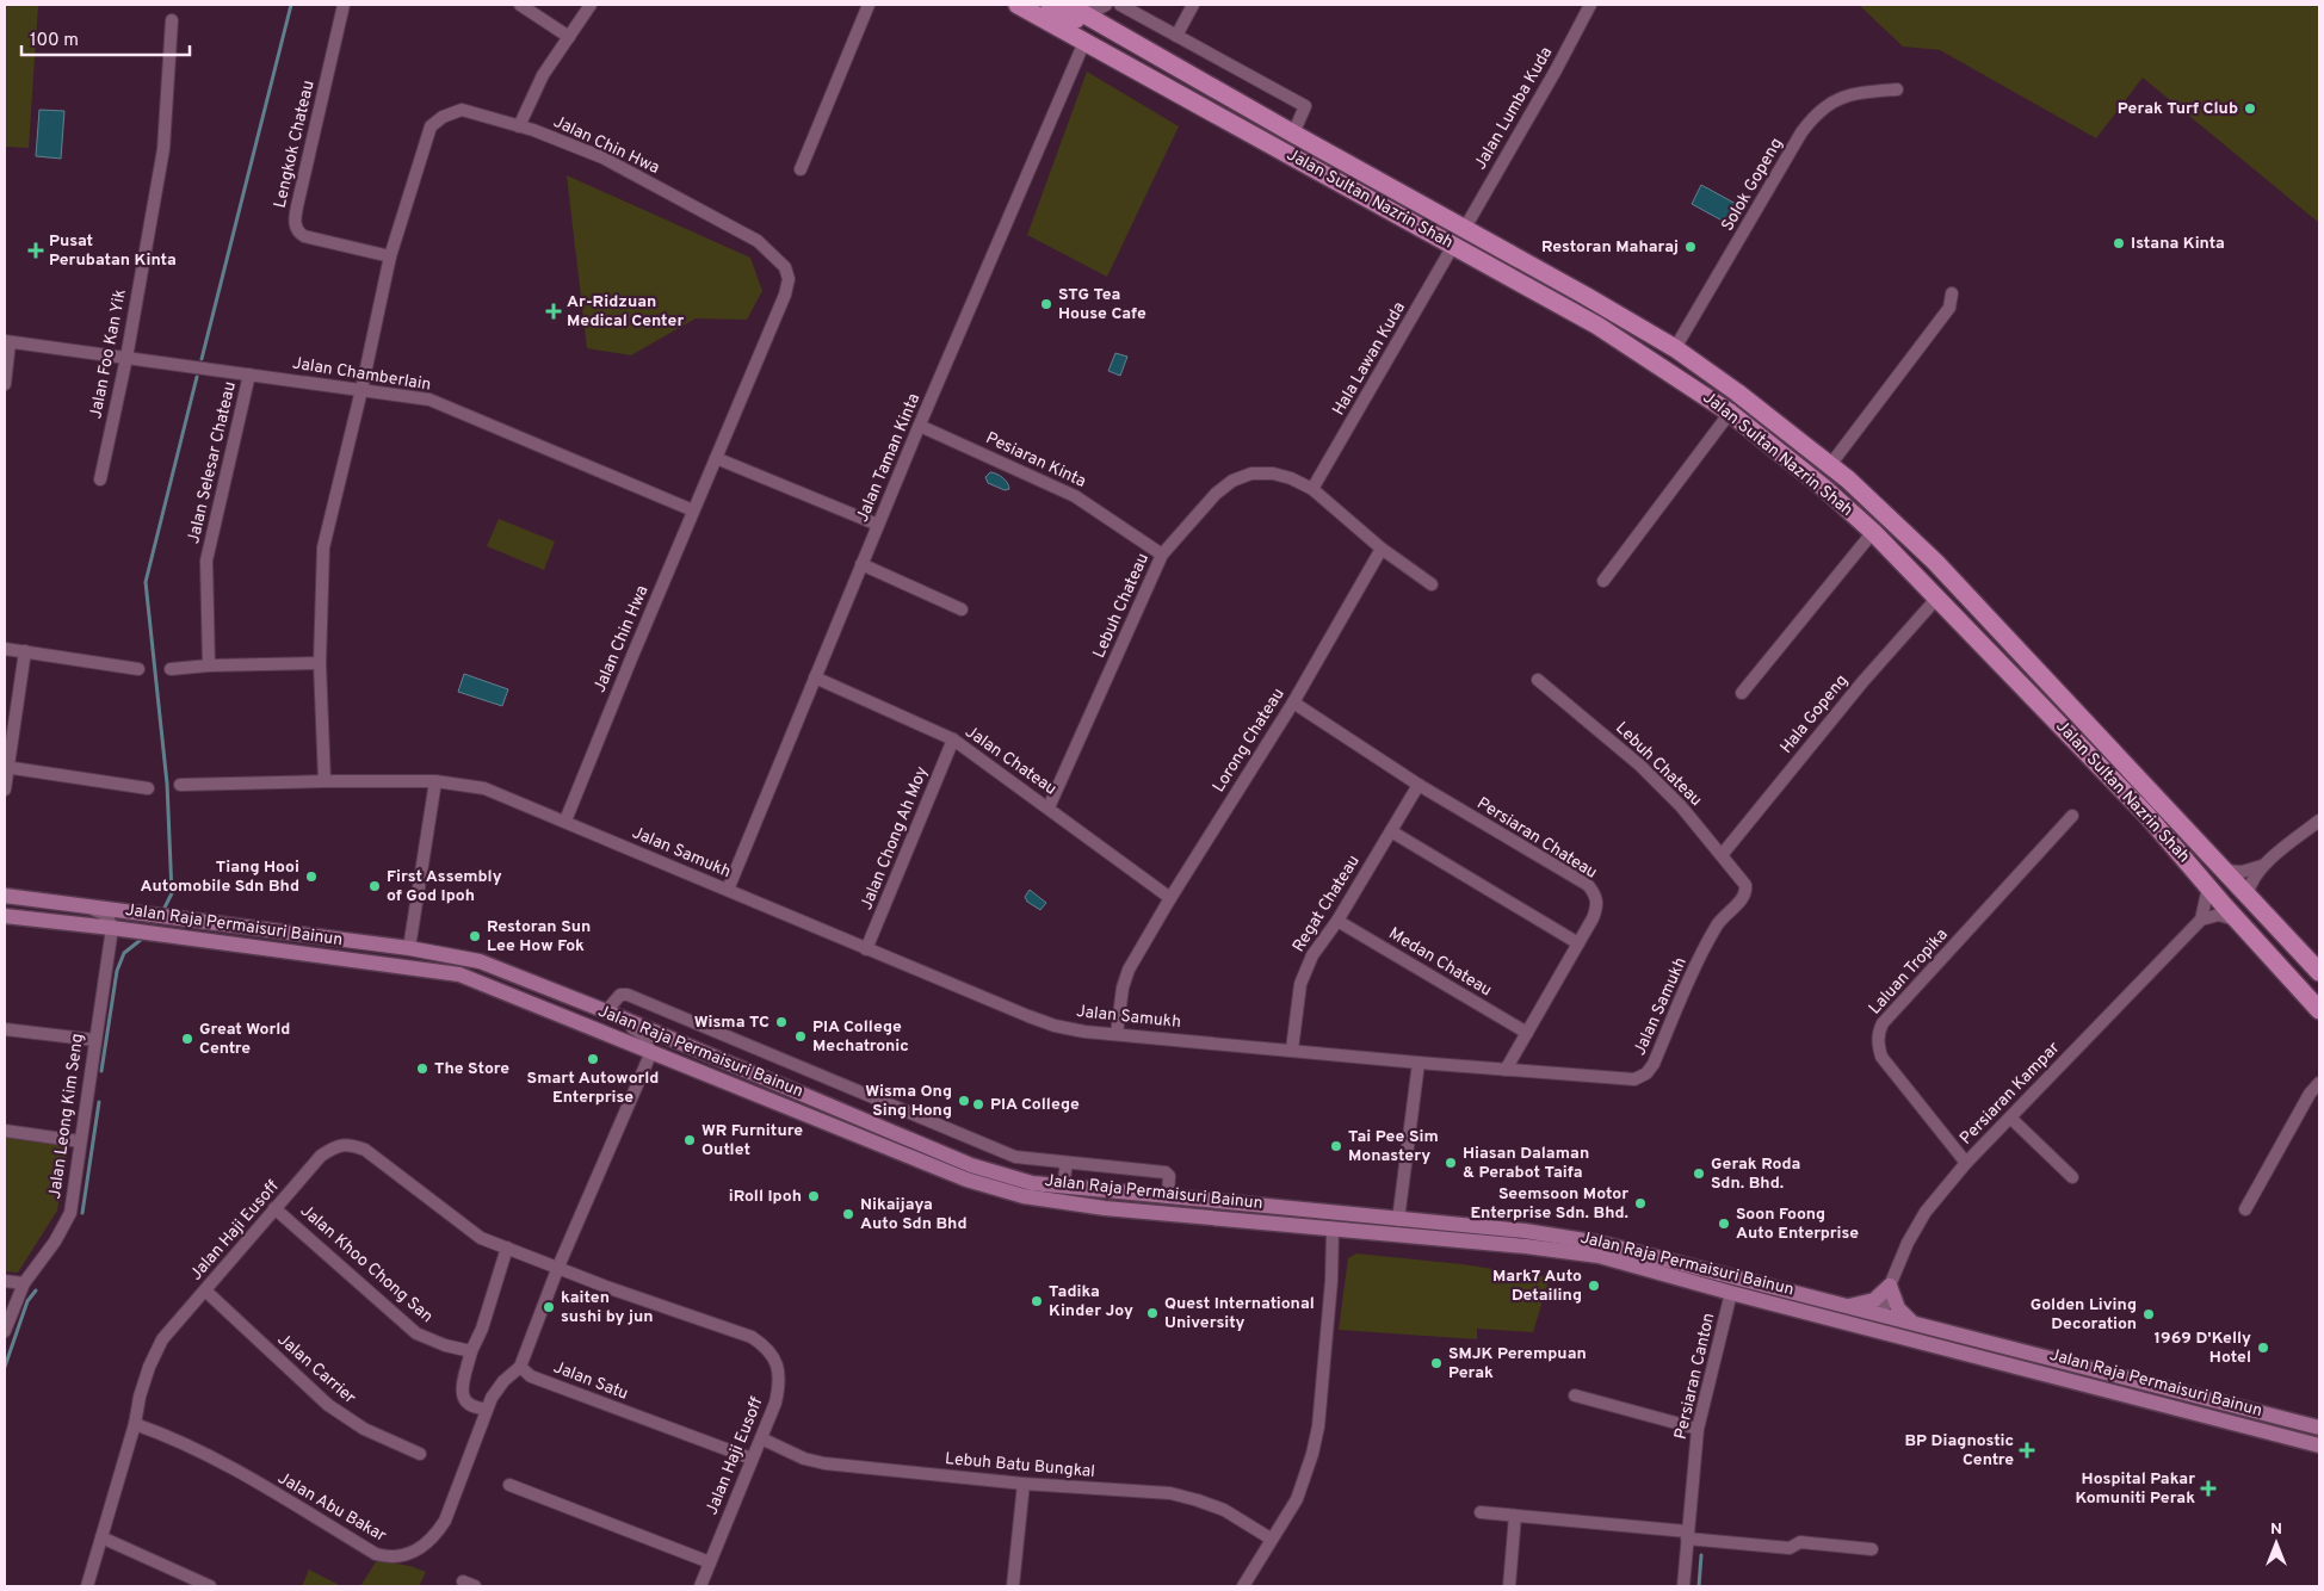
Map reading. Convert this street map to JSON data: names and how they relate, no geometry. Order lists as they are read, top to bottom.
{
  "streets": {
    "highway": ["Jalan Sultan Nazrin Shah"],
    "main road": ["Jalan Raja Permaisuri Bainun"],
    "street": [
      "Jalan Lumba Kuda",
      "Lengkok Chateau",
      "Jalan Chin Hwa",
      "Solok Gopeng",
      "Jalan Foo Kan Yik",
      "Hala Lawan Kuda",
      "Jalan Chamberlain",
      "Jalan Taman Kinta",
      "Pesiaran Kinta",
      "Jalan Selesar Chateau",
      "Lebuh Chateau",
      "Hala Gopeng",
      "Lorong Chateau",
      "Jalan Chateau",
      "Jalan Chong Ah Moy",
      "Persiaran Chateau",
      "Jalan Samukh",
      "Regat Chateau",
      "Medan Chateau",
      "Laluan Tropika",
      "Persiaran Kampar",
      "Jalan Leong Kim Seng",
      "Jalan Haji Eusoff",
      "Jalan Khoo Chong San",
      "Jalan Carrier",
      "Persiaran Canton",
      "Jalan Satu",
      "Lebuh Batu Bungkal",
      "Jalan Abu Bakar"
    ]
  },
  "crossings": [
    ["Jalan Lumba Kuda", "Jalan Sultan Nazrin Shah"],
    ["Lengkok Chateau", "Jalan Chin Hwa"],
    ["Jalan Chin Hwa", "Jalan Chamberlain"],
    ["Jalan Chin Hwa", "Jalan Samukh"],
    ["Solok Gopeng", "Jalan Sultan Nazrin Shah"],
    ["Jalan Sultan Nazrin Shah", "Hala Lawan Kuda"],
    ["Jalan Sultan Nazrin Shah", "Jalan Taman Kinta"],
    ["Jalan Sultan Nazrin Shah", "Hala Gopeng"],
    ["Jalan Foo Kan Yik", "Jalan Chamberlain"],
    ["Hala Lawan Kuda", "Lebuh Chateau"],
    ["Jalan Chamberlain", "Jalan Selesar Chateau"],
    ["Jalan Taman Kinta", "Pesiaran Kinta"],
    ["Jalan Taman Kinta", "Jalan Chateau"],
    ["Jalan Taman Kinta", "Jalan Samukh"],
    ["Pesiaran Kinta", "Lebuh Chateau"],
    ["Lebuh Chateau", "Hala Gopeng"],
    ["Lebuh Chateau", "Jalan Chateau"],
    ["Lebuh Chateau", "Jalan Samukh"],
    ["Lorong Chateau", "Jalan Chateau"],
    ["Lorong Chateau", "Persiaran Chateau"],
    ["Lorong Chateau", "Jalan Samukh"],
    ["Jalan Chateau", "Jalan Chong Ah Moy"],
    ["Jalan Chong Ah Moy", "Jalan Samukh"],
    ["Persiaran Chateau", "Jalan Samukh"],
    ["Persiaran Chateau", "Regat Chateau"],
    ["Persiaran Chateau", "Medan Chateau"],
    ["Jalan Samukh", "Regat Chateau"],
    ["Regat Chateau", "Medan Chateau"],
    ["Jalan Raja Permaisuri Bainun", "Persiaran Kampar"],
    ["Jalan Raja Permaisuri Bainun", "Jalan Leong Kim Seng"],
    ["Jalan Raja Permaisuri Bainun", "Persiaran Canton"],
    ["Laluan Tropika", "Persiaran Kampar"],
    ["Jalan Haji Eusoff", "Jalan Khoo Chong San"],
    ["Jalan Haji Eusoff", "Jalan Carrier"],
    ["Jalan Haji Eusoff", "Jalan Satu"],
    ["Jalan Haji Eusoff", "Lebuh Batu Bungkal"],
    ["Jalan Haji Eusoff", "Jalan Abu Bakar"],
    ["Jalan Satu", "Jalan Abu Bakar"]
  ],
  "places": {
    "other": [
      "Perak Turf Club",
      "Istana Kinta",
      "Restoran Maharaj",
      "STG Tea House Cafe",
      "Tiang Hooi Automobile Sdn Bhd",
      "First Assembly of God Ipoh",
      "Restoran Sun Lee How Fok",
      "Wisma TC",
      "PIA College Mechatronic",
      "Great World Centre",
      "Smart Autoworld Enterprise",
      "The Store",
      "Wisma Ong Sing Hong",
      "PIA College",
      "WR Furniture Outlet",
      "Tai Pee Sim Monastery",
      "Hiasan Dalaman & Perabot Taifa",
      "Gerak Roda Sdn. Bhd.",
      "iRoll Ipoh",
      "Seemsoon Motor Enterprise Sdn. Bhd.",
      "Nikaijaya Auto Sdn Bhd",
      "Soon Foong Auto Enterprise",
      "Mark7 Auto Detailing",
      "Tadika Kinder Joy",
      "kaiten sushi by jun",
      "Quest International University",
      "Golden Living Decoration",
      "1969 D'Kelly Hotel",
      "SMJK Perempuan Perak"
    ],
    "health": [
      "Pusat Perubatan Kinta",
      "Ar-Ridzuan Medical Center",
      "BP Diagnostic Centre",
      "Hospital Pakar Komuniti Perak"
    ]
  },
  "scale_bar": "100 m",
  "north": "top"
}
